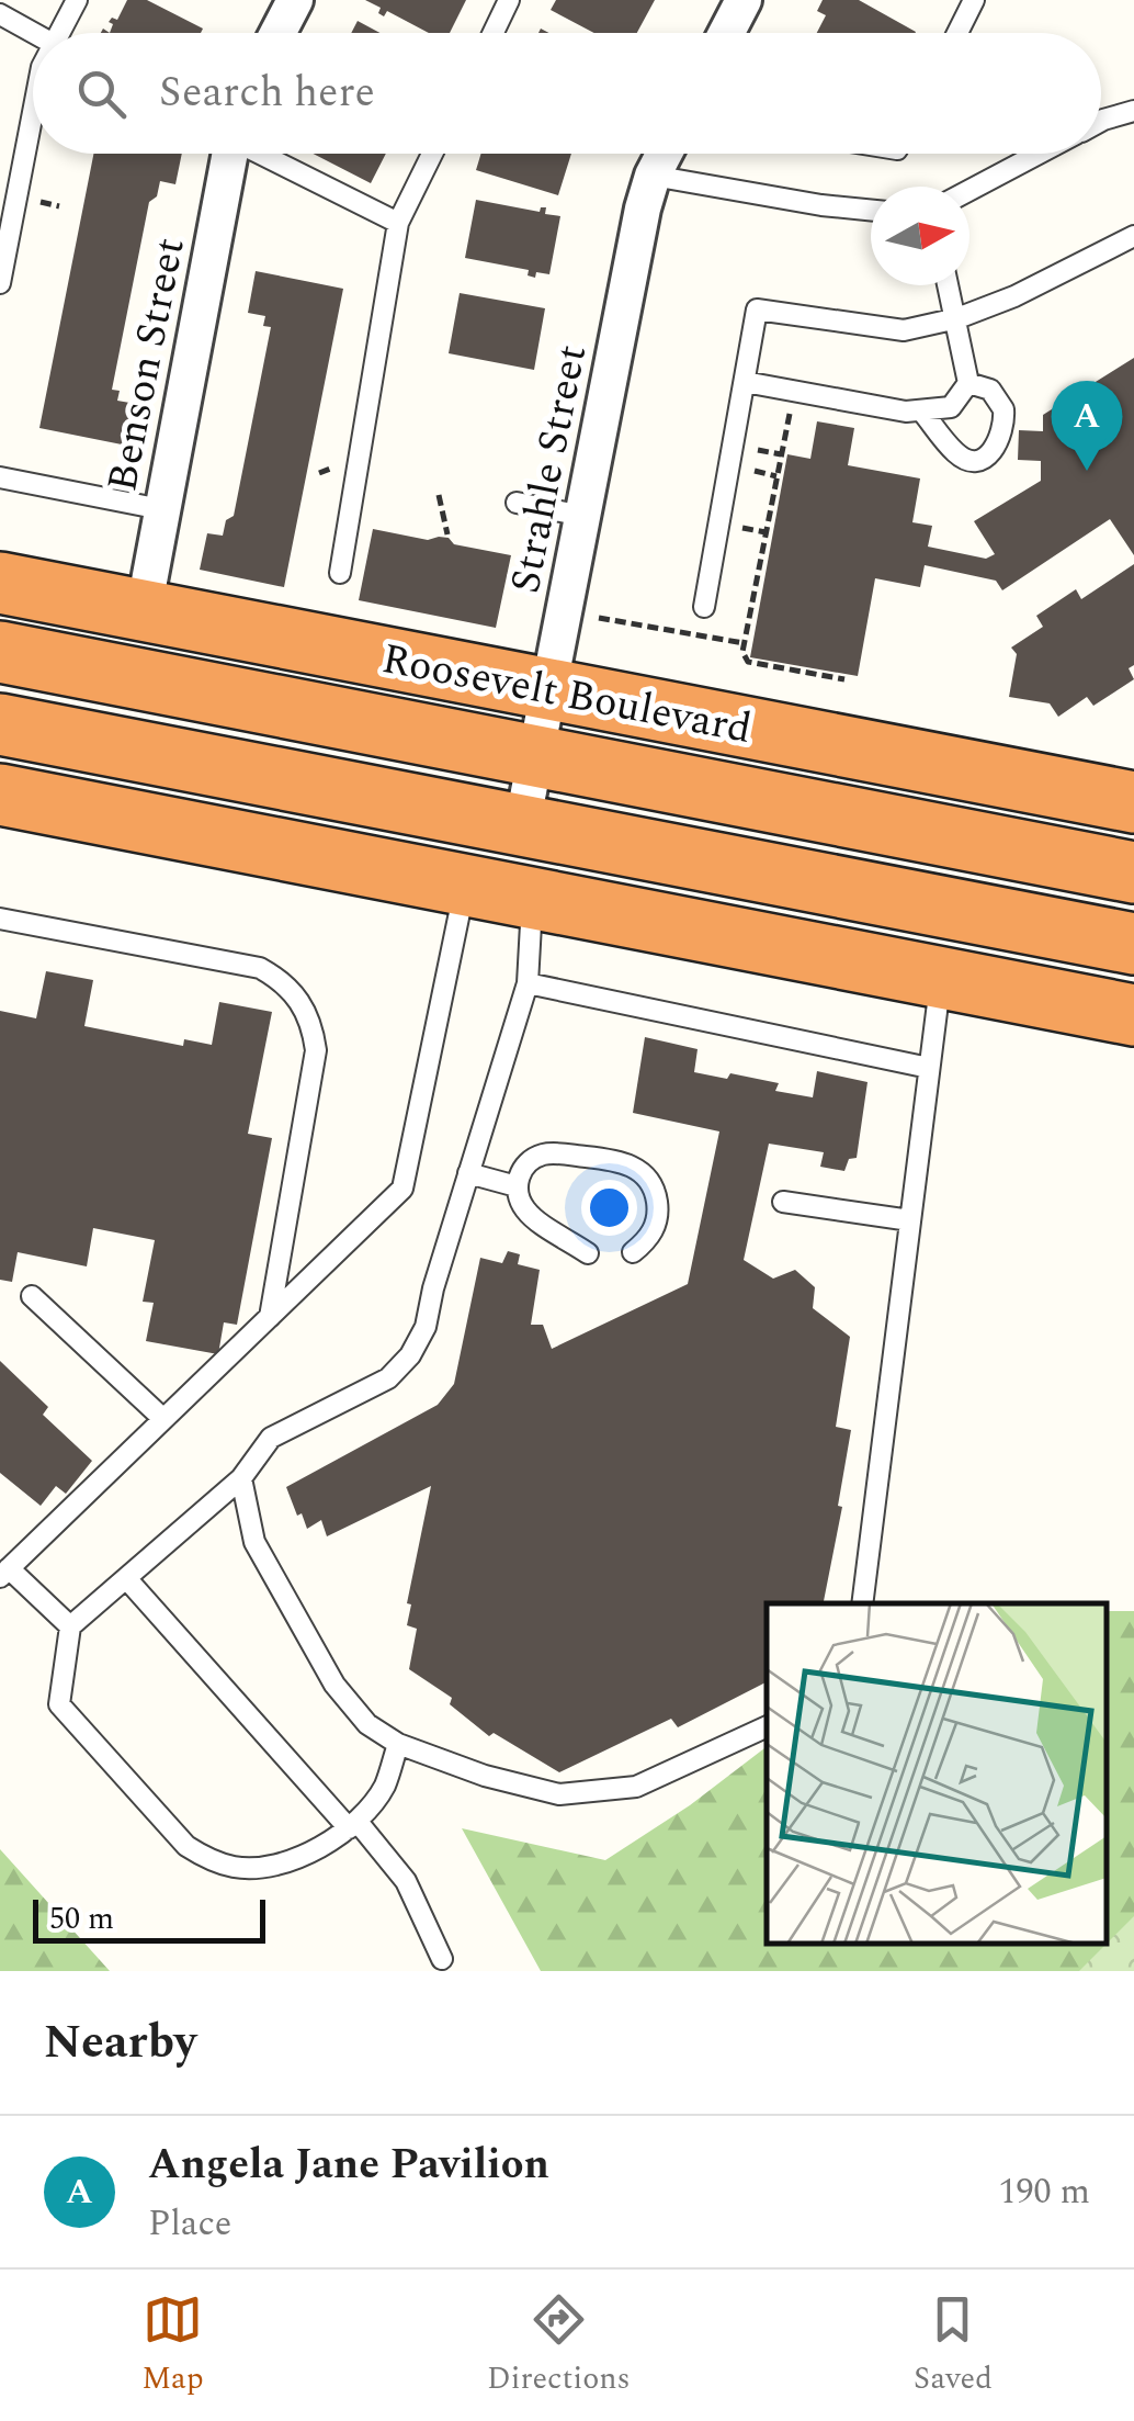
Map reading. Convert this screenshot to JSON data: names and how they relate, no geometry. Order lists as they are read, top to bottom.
{
  "streets": {
    "highway": ["Roosevelt Boulevard"],
    "street": ["Benson Street", "Strahle Street"]
  },
  "crossings": [
    ["Benson Street", "Roosevelt Boulevard"],
    ["Strahle Street", "Roosevelt Boulevard"]
  ],
  "scale_bar": "50 m",
  "north": "right",
  "page": {
    "search": "Search here",
    "pins": "A",
    "scale": "50 m",
    "heading": "Nearby",
    "list": [
      {
        "mark": "A",
        "name": "Angela Jane Pavilion",
        "note": "Place",
        "value": "190 m"
      }
    ],
    "nav": ["Map", "Directions", "Saved"]
  }
}
